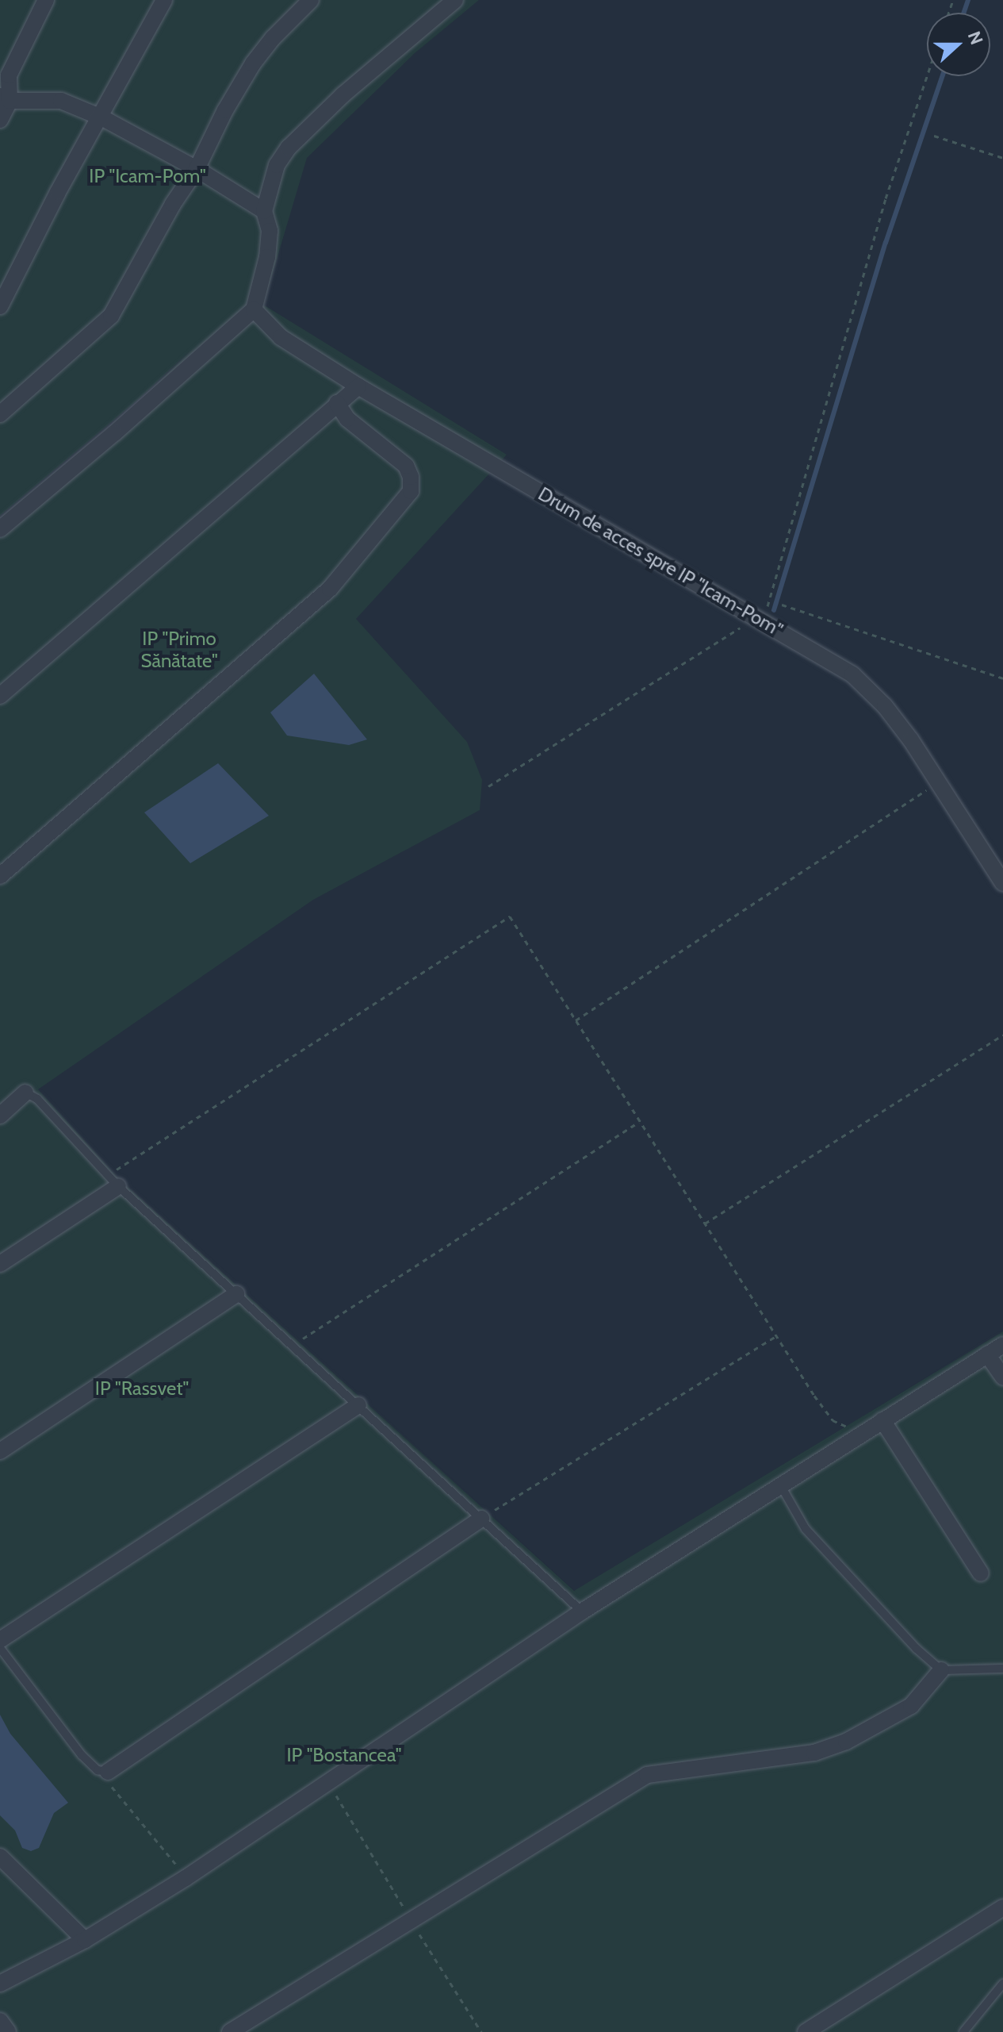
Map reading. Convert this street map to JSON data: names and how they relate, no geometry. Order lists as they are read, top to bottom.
{
  "streets": {
    "street": ["Drum de acces spre IP \"Icam-Pom\""]
  },
  "parks": [
    "IP \"Icam-Pom\"",
    "IP \"Primo Sănătate\"",
    "IP \"Rassvet\"",
    "IP \"Bostancea\""
  ],
  "north": "right"
}
